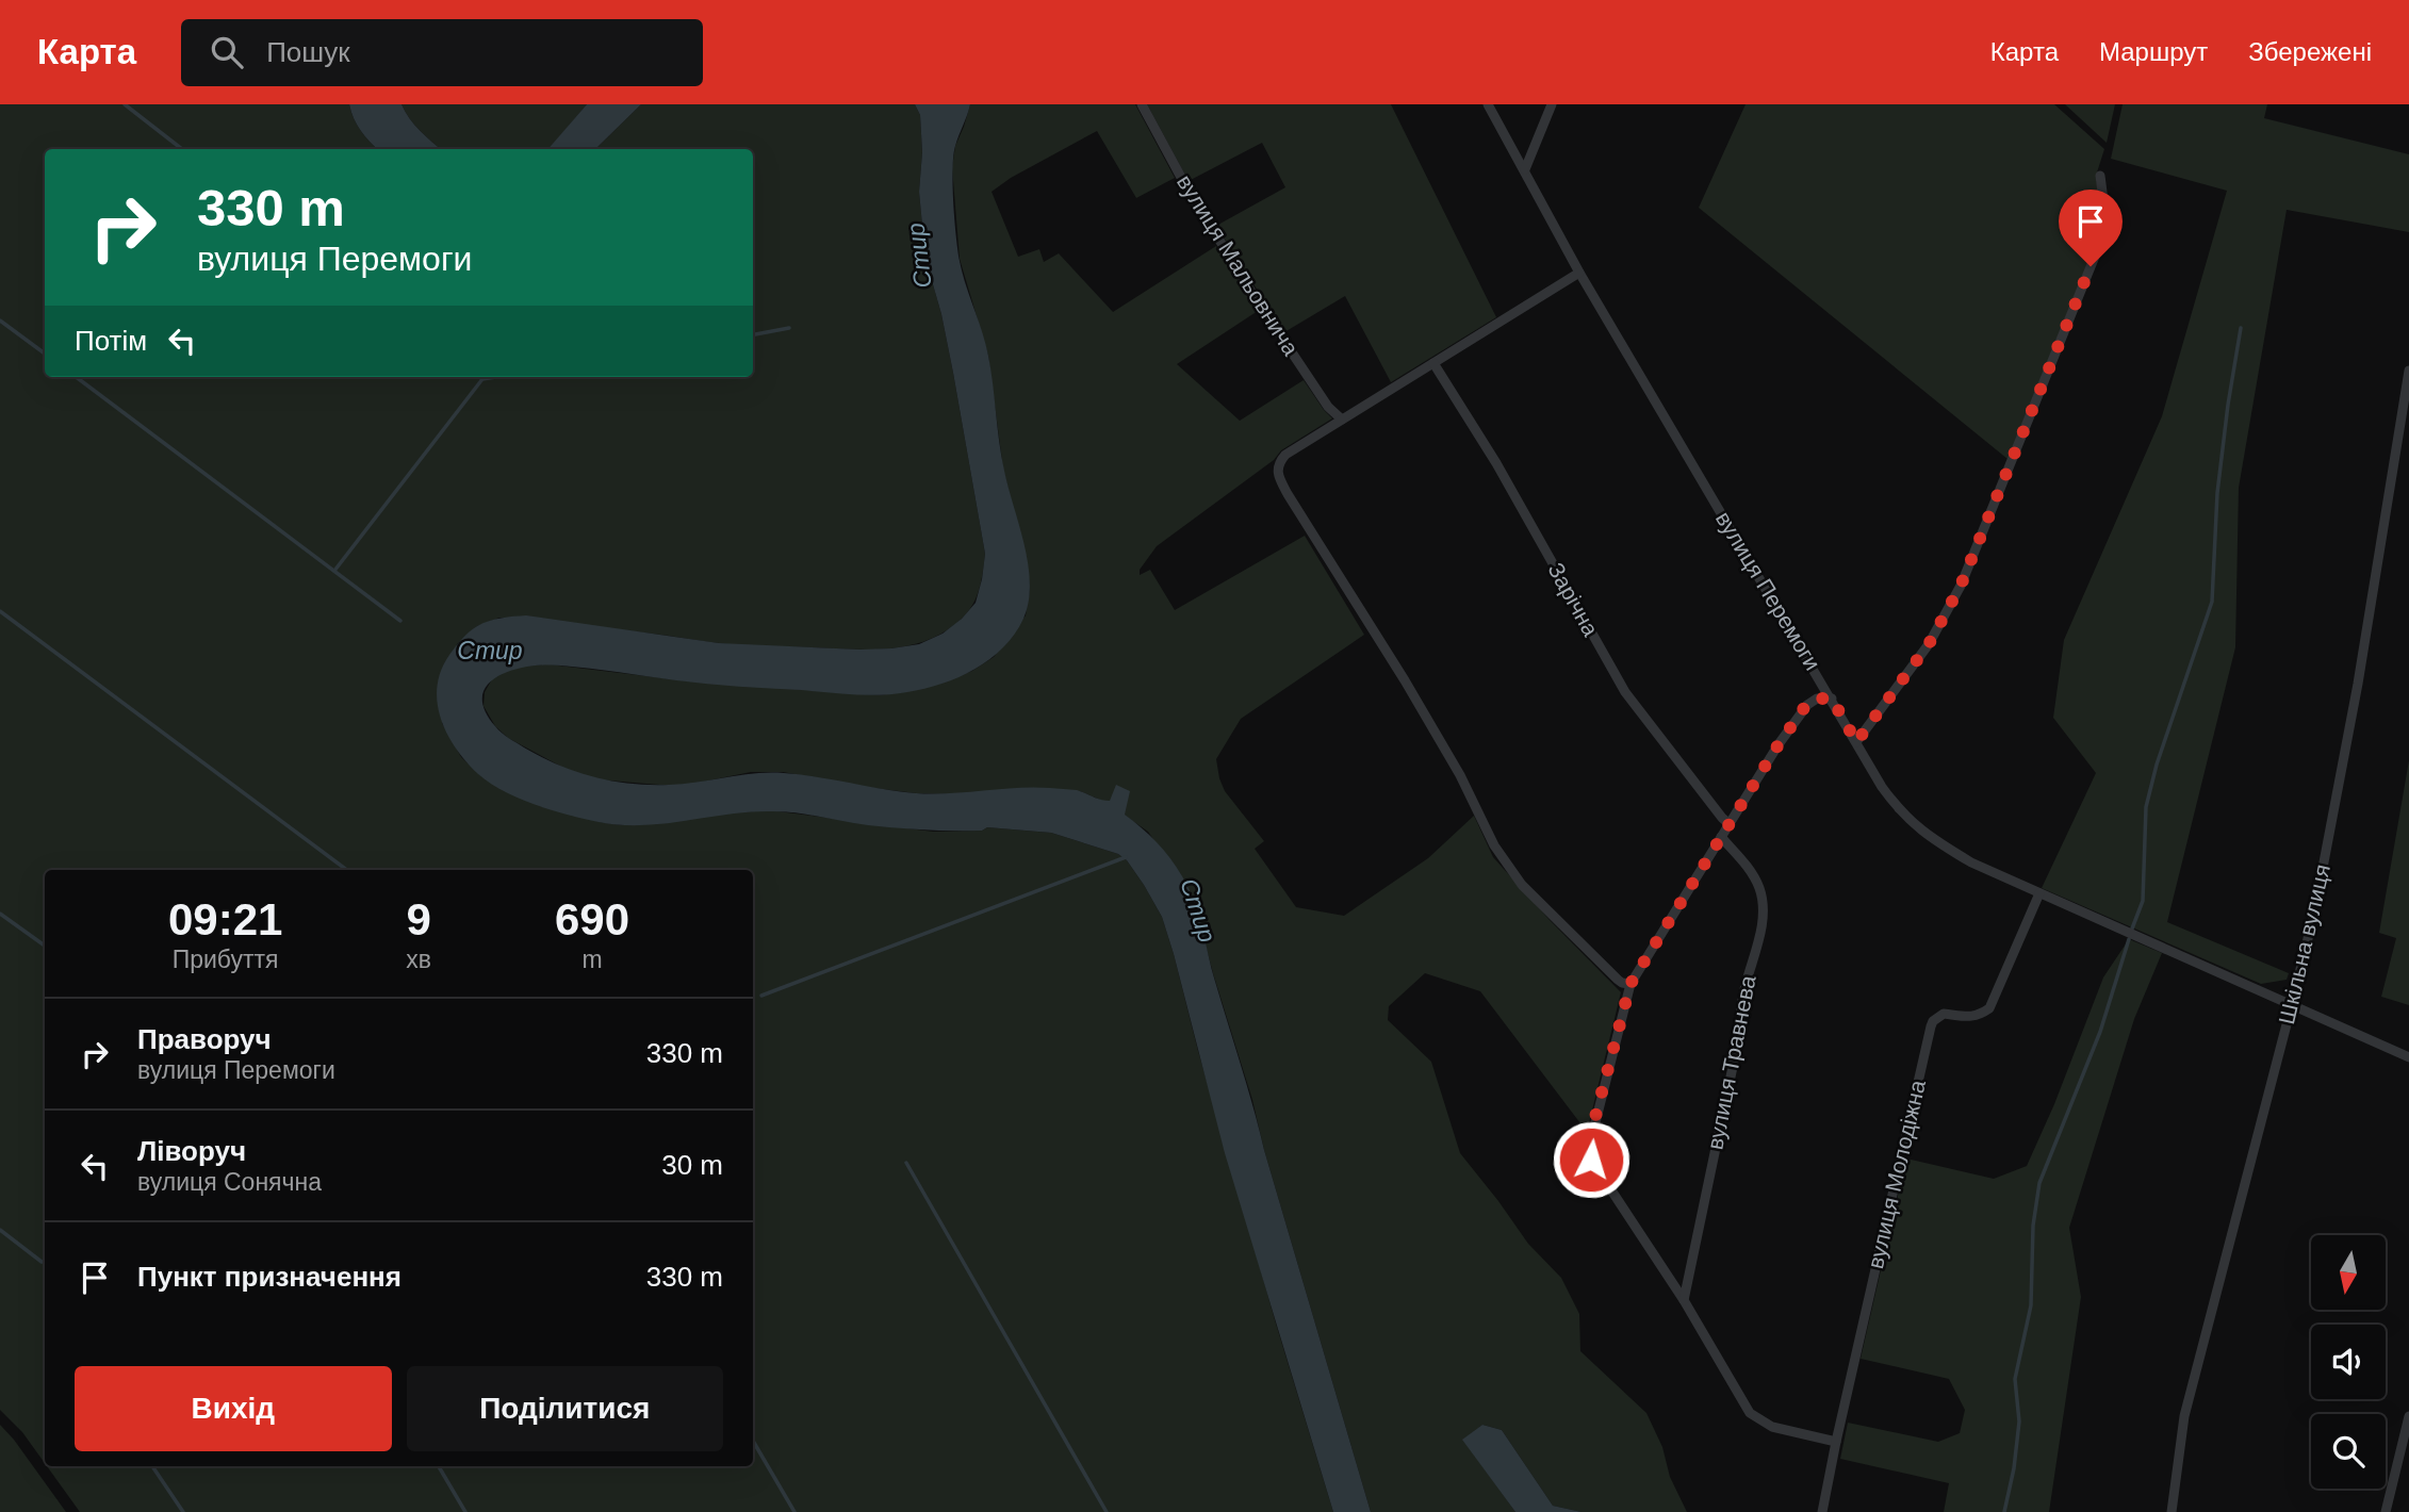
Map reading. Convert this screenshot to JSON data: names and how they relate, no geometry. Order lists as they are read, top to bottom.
{
  "streets": {
    "street": [
      "вулиця Мальовнича",
      "вулиця Перемоги",
      "Зарічна",
      "Шкільна вулиця",
      "вулиця Травнева",
      "вулиця Молодіжна"
    ]
  },
  "crossings": [
    ["вулиця Перемоги", "Шкільна вулиця"],
    ["вулиця Перемоги", "вулиця Молодіжна"]
  ],
  "water": ["Стир"],
  "north": "bottom",
  "page": {
    "header": "Карта",
    "search": "Пошук",
    "nav": ["Карта", "Маршрут", "Збережені"],
    "turn": ["330 m", "вулиця Перемоги"],
    "then": "Потім",
    "eta": [
      "09:21",
      "Прибуття",
      "9",
      "хв",
      "690",
      "m"
    ],
    "list": [
      {
        "name": "Праворуч",
        "note": "вулиця Перемоги",
        "value": "330 m"
      },
      {
        "name": "Ліворуч",
        "note": "вулиця Сонячна",
        "value": "30 m"
      },
      {
        "name": "Пункт призначення",
        "value": "330 m"
      }
    ],
    "buttons": ["Вихід", "Поділитися"]
  }
}
